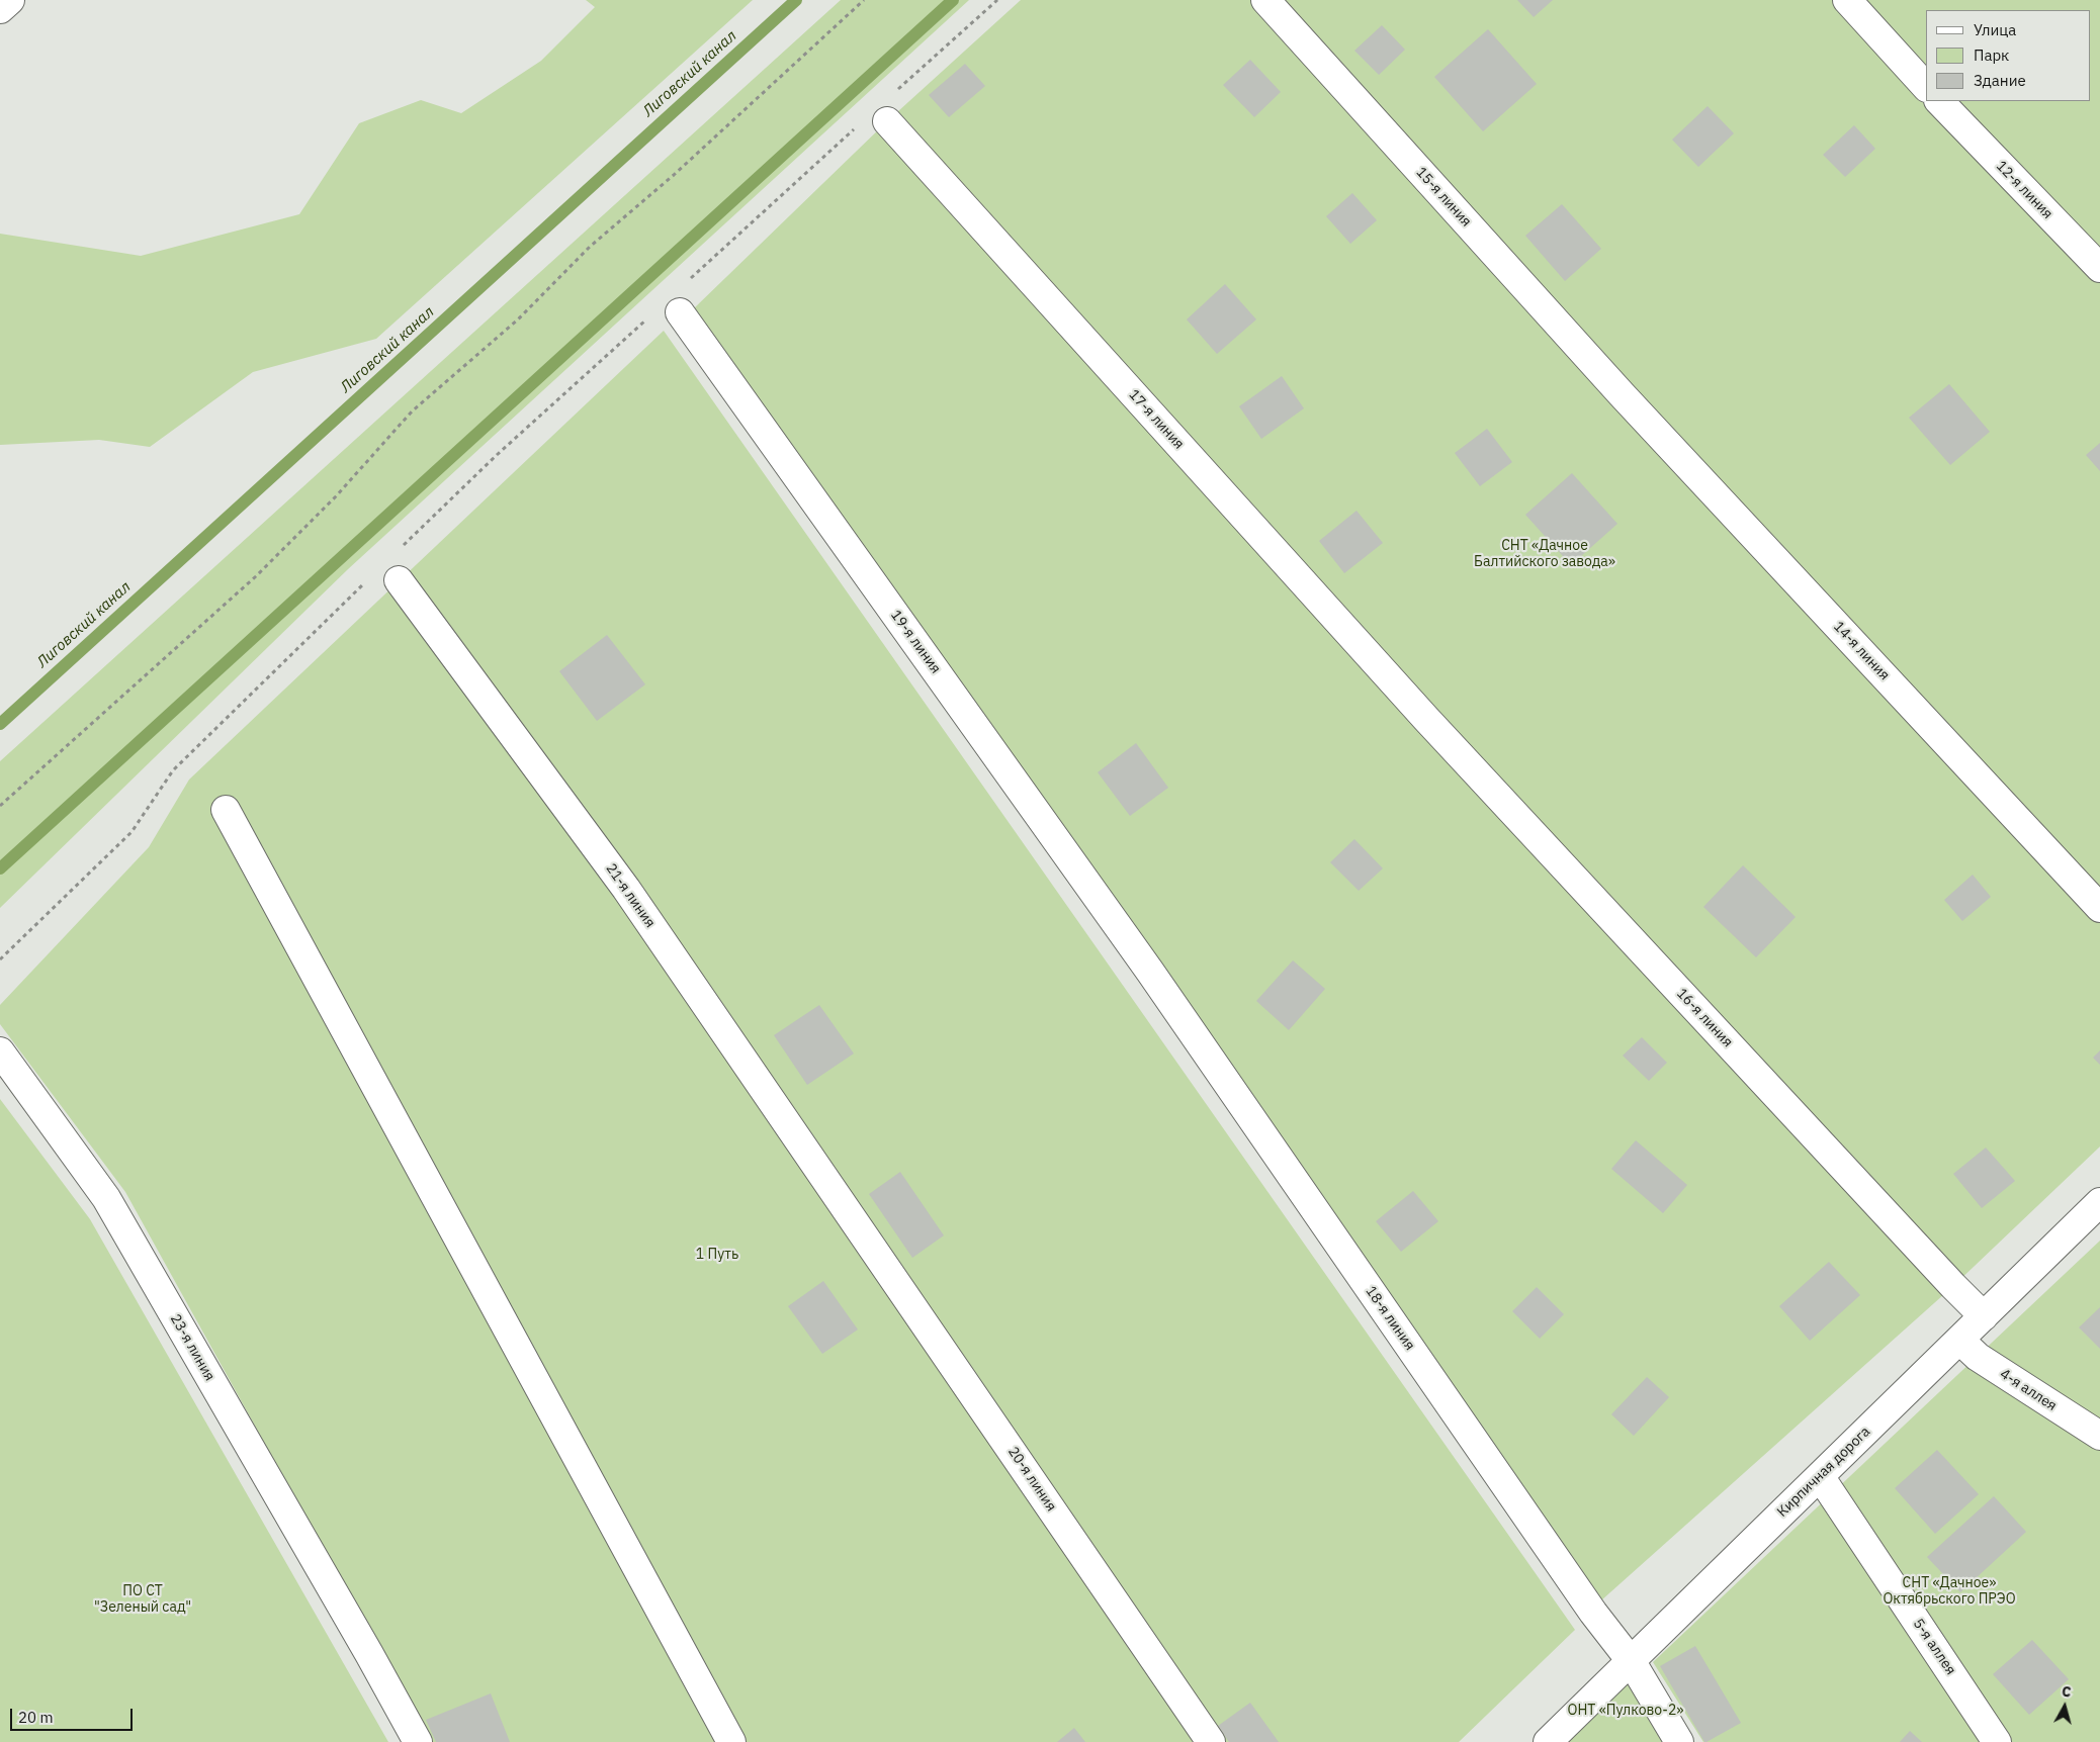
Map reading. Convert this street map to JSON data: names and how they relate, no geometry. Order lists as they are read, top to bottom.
{
  "streets": {
    "street": [
      "12-я линия",
      "15-я линия",
      "17-я линия",
      "19-я линия",
      "14-я линия",
      "21-я линия",
      "16-я линия",
      "18-я линия",
      "23-я линия",
      "4-я аллея",
      "Кирпичная дорога",
      "20-я линия",
      "5-я аллея"
    ]
  },
  "crossings": [
    ["15-я линия", "14-я линия"],
    ["17-я линия", "16-я линия"],
    ["19-я линия", "18-я линия"],
    ["21-я линия", "20-я линия"],
    ["16-я линия", "Кирпичная дорога"],
    ["18-я линия", "Кирпичная дорога"],
    ["4-я аллея", "Кирпичная дорога"],
    ["Кирпичная дорога", "5-я аллея"]
  ],
  "water": ["Лиговский канал"],
  "parks": [
    "СНТ «Дачное Балтийского завода»",
    "1 Путь",
    "СНТ «Дачное» Октябрьского ПРЭО",
    "ПО СТ \"Зеленый сад\"",
    "ОНТ «Пулково-2»"
  ],
  "legend": ["Улица", "Парк", "Здание"],
  "scale_bar": "20 m",
  "north": "top"
}
